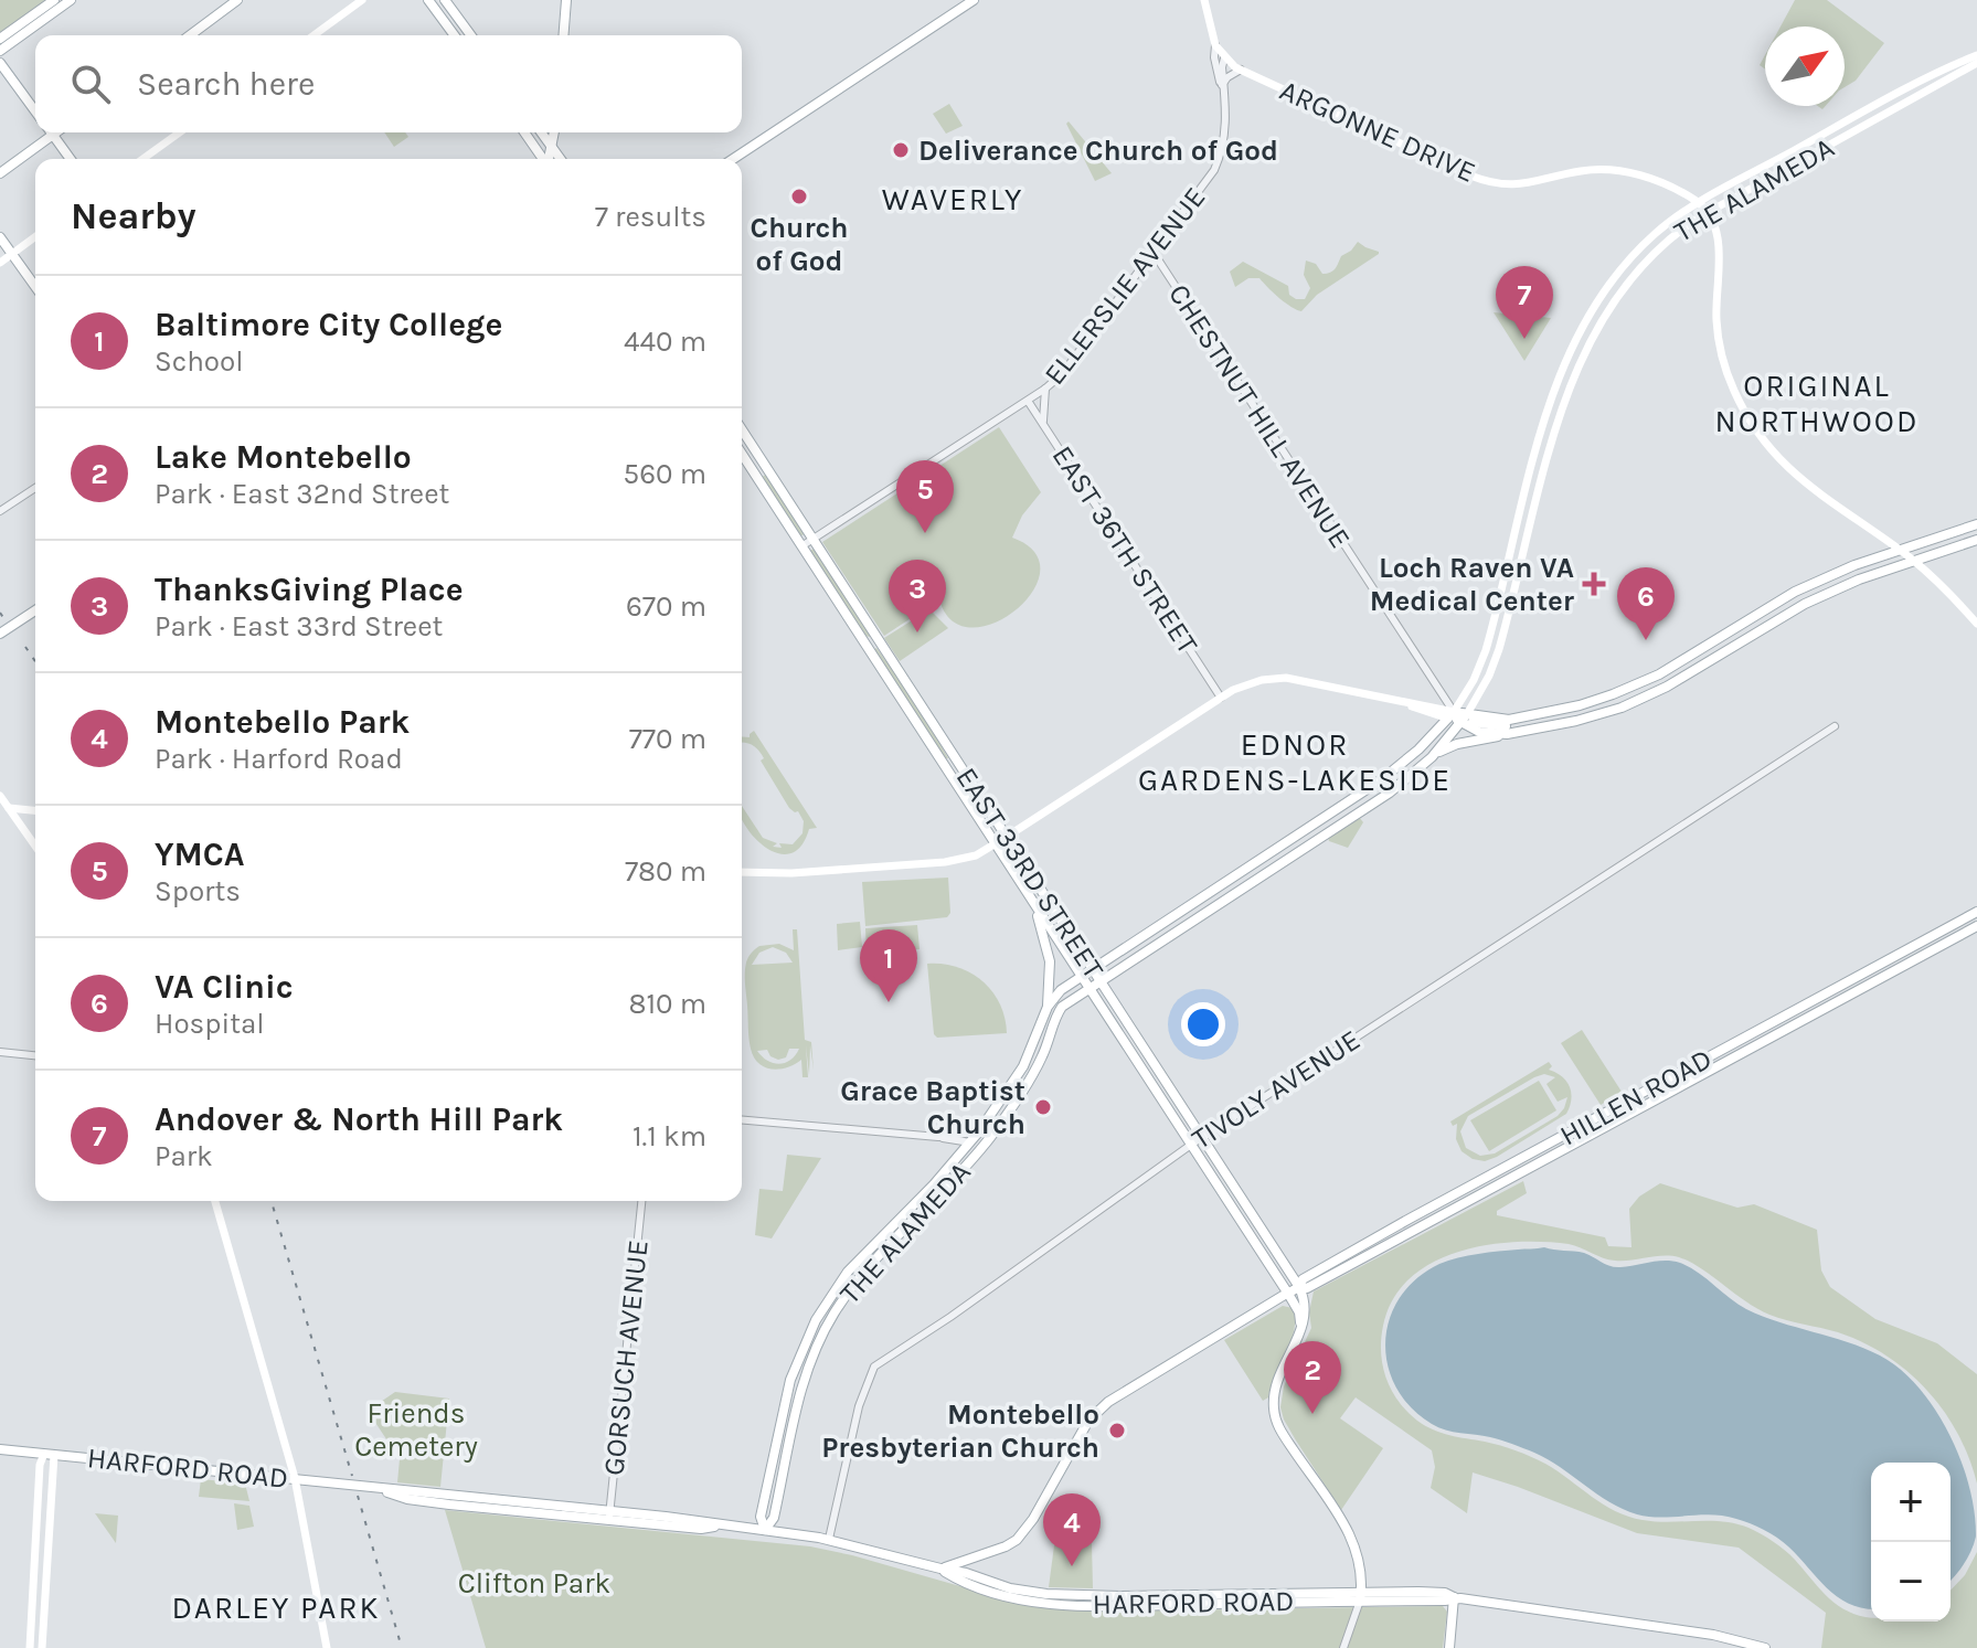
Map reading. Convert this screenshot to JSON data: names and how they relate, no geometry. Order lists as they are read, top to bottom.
{
  "streets": {
    "main road": [
      "ARGONNE DRIVE",
      "THE ALAMEDA",
      "EAST 33RD STREET",
      "HILLEN ROAD",
      "HARFORD ROAD"
    ],
    "street": [
      "ELLERSLIE AVENUE",
      "CHESTNUT HILL AVENUE",
      "EAST 36TH STREET",
      "TIVOLY AVENUE",
      "GORSUCH AVENUE"
    ]
  },
  "crossings": [
    ["ARGONNE DRIVE", "THE ALAMEDA"],
    ["ARGONNE DRIVE", "ELLERSLIE AVENUE"],
    ["THE ALAMEDA", "CHESTNUT HILL AVENUE"],
    ["THE ALAMEDA", "EAST 33RD STREET"],
    ["THE ALAMEDA", "HARFORD ROAD"],
    ["ELLERSLIE AVENUE", "CHESTNUT HILL AVENUE"],
    ["ELLERSLIE AVENUE", "EAST 36TH STREET"],
    ["ELLERSLIE AVENUE", "EAST 33RD STREET"],
    ["EAST 33RD STREET", "TIVOLY AVENUE"],
    ["EAST 33RD STREET", "HILLEN ROAD"],
    ["TIVOLY AVENUE", "HARFORD ROAD"],
    ["HILLEN ROAD", "HARFORD ROAD"],
    ["GORSUCH AVENUE", "HARFORD ROAD"]
  ],
  "districts": [
    "WAVERLY",
    "ORIGINAL NORTHWOOD",
    "EDNOR GARDENS-LAKESIDE",
    "DARLEY PARK"
  ],
  "parks": ["Friends Cemetery", "Clifton Park"],
  "places": {
    "other": [
      "Deliverance Church of God",
      "Church of God",
      "Grace Baptist Church",
      "Montebello Presbyterian Church"
    ],
    "health": ["Loch Raven VA Medical Center"]
  },
  "north": "top right",
  "page": {
    "search": "Search here",
    "heading": ["Nearby", "7 results"],
    "pins": [
      "7",
      "5",
      "3",
      "6",
      "1",
      "2",
      "4"
    ],
    "list": [
      {
        "mark": "1",
        "name": "Baltimore City College",
        "note": "School",
        "value": "440 m"
      },
      {
        "mark": "2",
        "name": "Lake Montebello",
        "note": "Park · East 32nd Street",
        "value": "560 m"
      },
      {
        "mark": "3",
        "name": "ThanksGiving Place",
        "note": "Park · East 33rd Street",
        "value": "670 m"
      },
      {
        "mark": "4",
        "name": "Montebello Park",
        "note": "Park · Harford Road",
        "value": "770 m"
      },
      {
        "mark": "5",
        "name": "YMCA",
        "note": "Sports",
        "value": "780 m"
      },
      {
        "mark": "6",
        "name": "VA Clinic",
        "note": "Hospital",
        "value": "810 m"
      },
      {
        "mark": "7",
        "name": "Andover & North Hill Park",
        "note": "Park",
        "value": "1.1 km"
      }
    ],
    "map_buttons": ["+", "−"]
  }
}
